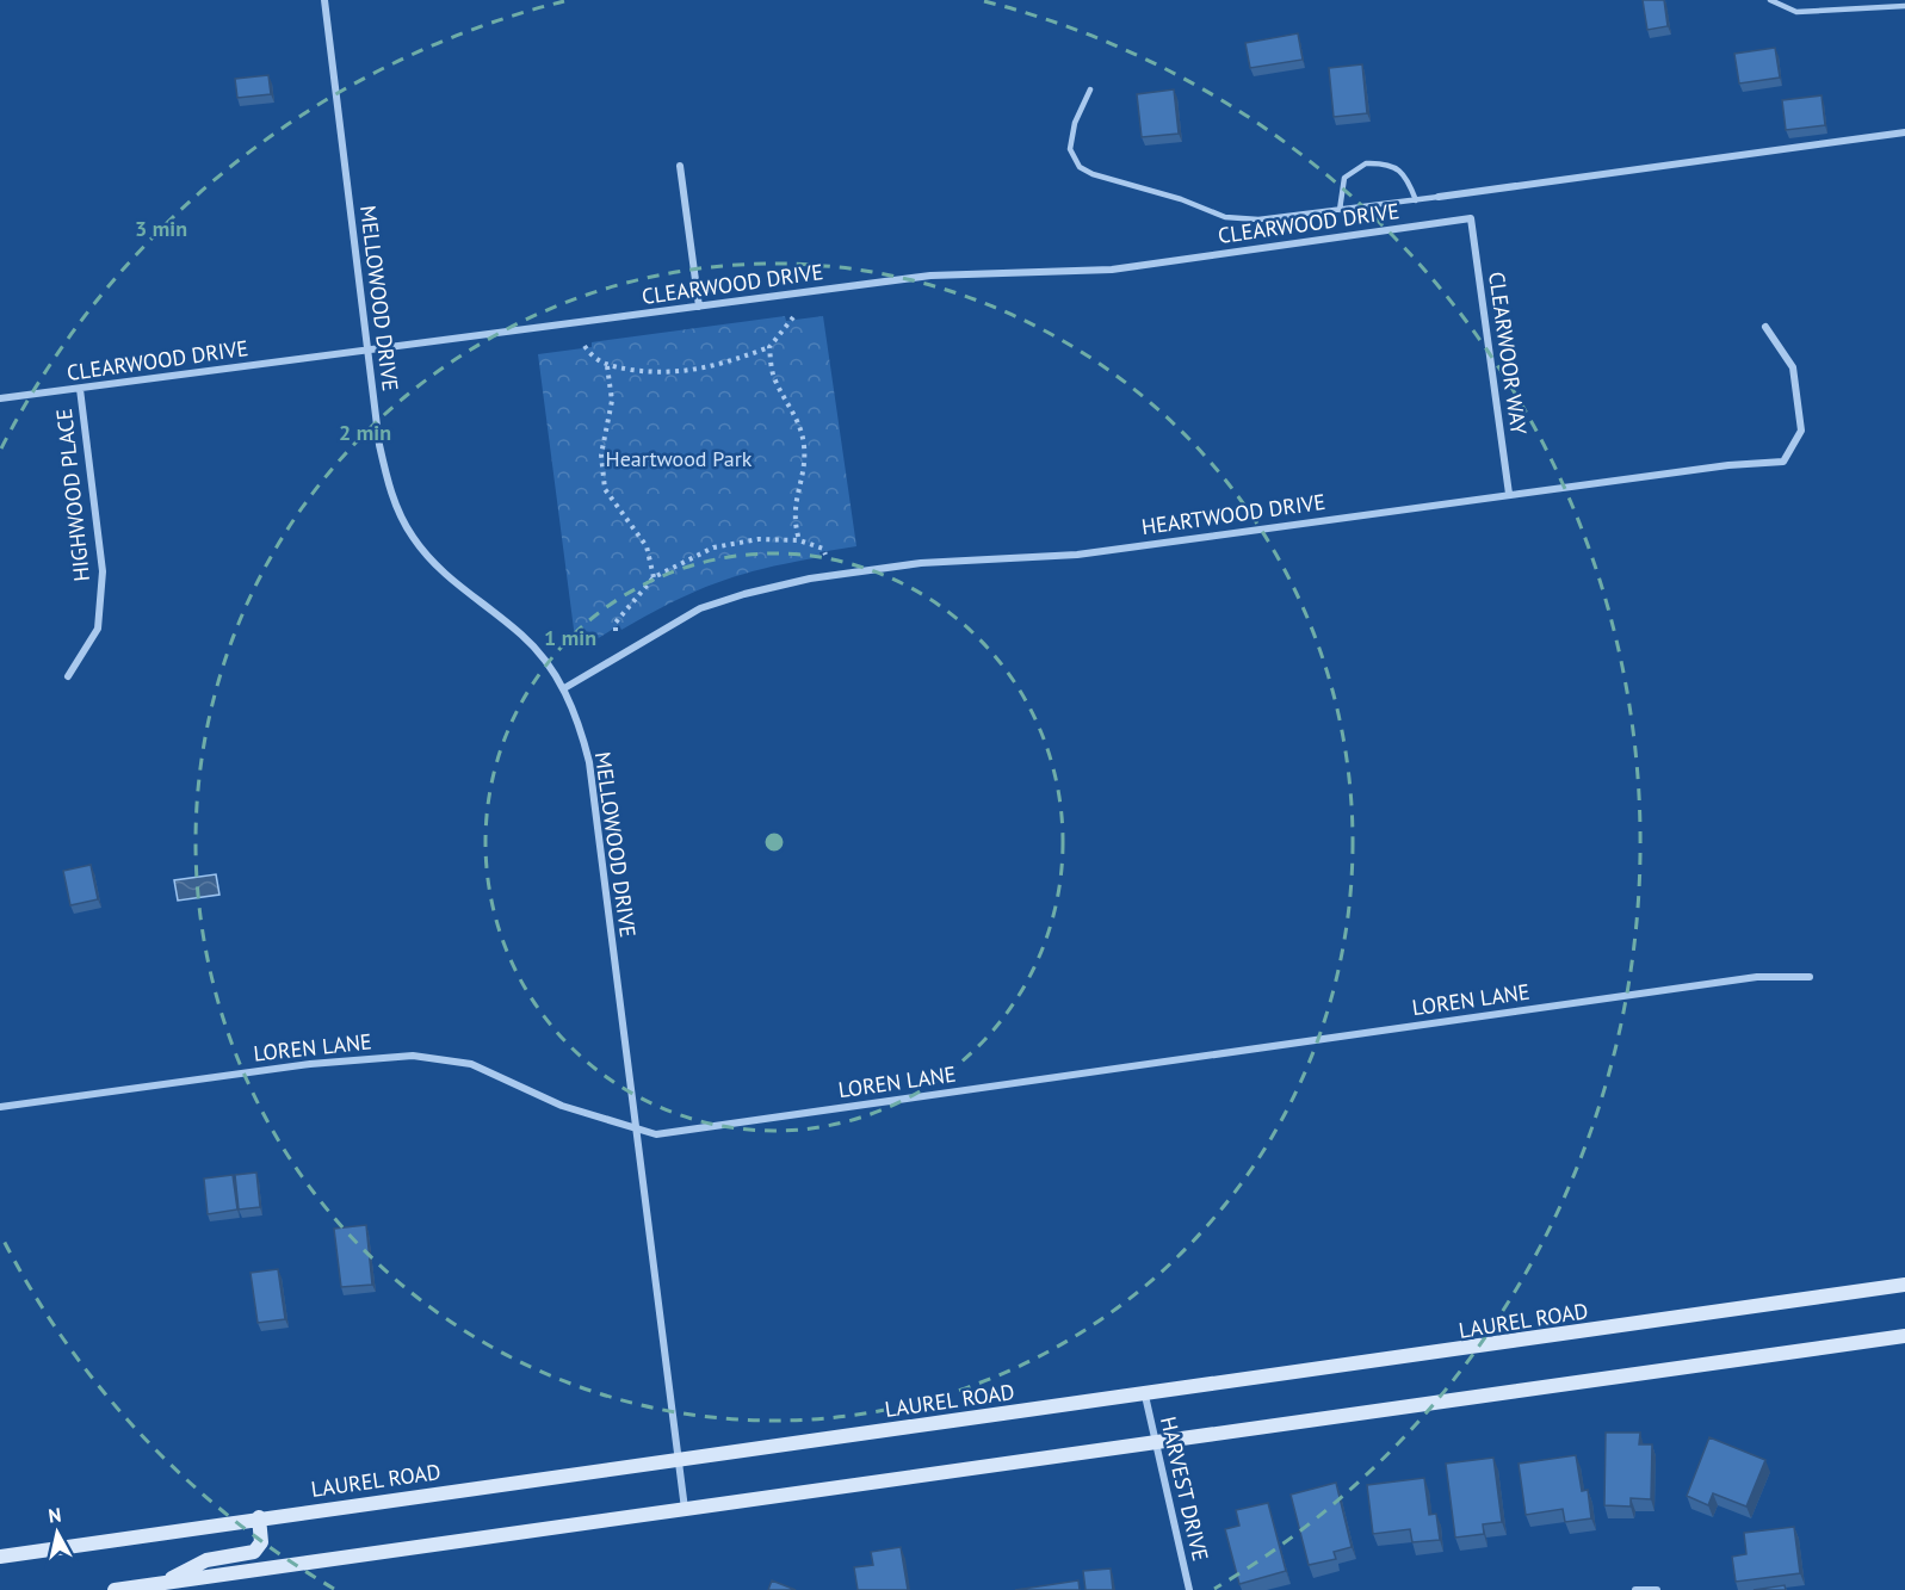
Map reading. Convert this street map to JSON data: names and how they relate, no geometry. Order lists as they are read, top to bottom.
{
  "streets": {
    "main road": ["LAUREL ROAD"],
    "street": [
      "CLEARWOOD DRIVE",
      "MELLOWOOD DRIVE",
      "CLEARWOOR WAY",
      "HIGHWOOD PLACE",
      "HEARTWOOD DRIVE",
      "LOREN LANE",
      "HARVEST DRIVE"
    ]
  },
  "crossings": [
    ["CLEARWOOD DRIVE", "MELLOWOOD DRIVE"],
    ["CLEARWOOD DRIVE", "CLEARWOOR WAY"],
    ["CLEARWOOD DRIVE", "HIGHWOOD PLACE"],
    ["MELLOWOOD DRIVE", "HEARTWOOD DRIVE"],
    ["MELLOWOOD DRIVE", "LOREN LANE"],
    ["MELLOWOOD DRIVE", "LAUREL ROAD"],
    ["CLEARWOOR WAY", "HEARTWOOD DRIVE"],
    ["LAUREL ROAD", "HARVEST DRIVE"]
  ],
  "parks": ["Heartwood Park"],
  "north": "top",
  "rings": ["3 min", "2 min", "1 min"]
}
